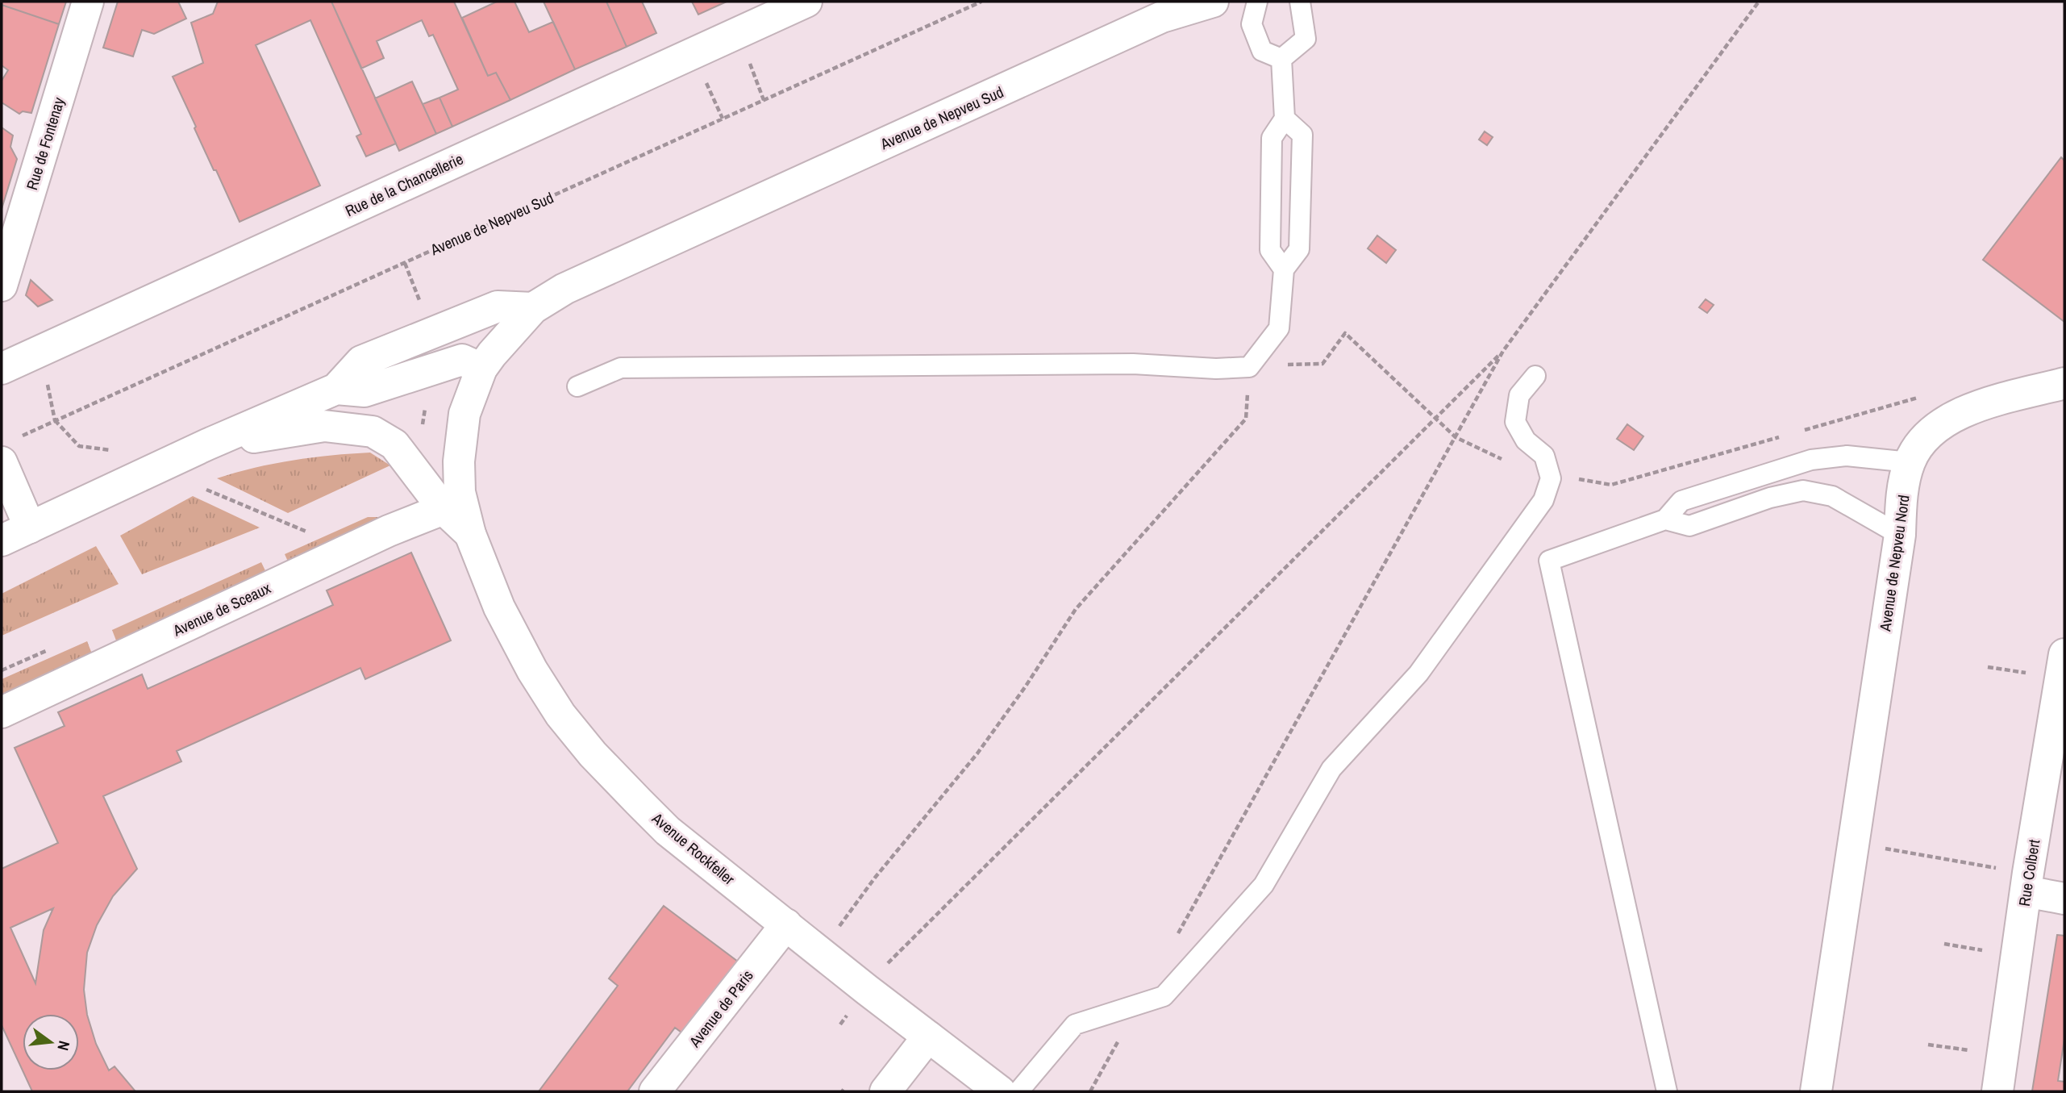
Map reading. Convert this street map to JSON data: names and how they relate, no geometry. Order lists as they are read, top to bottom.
{
  "streets": {
    "street": [
      "Avenue de Nepveu Sud",
      "Rue de Fontenay",
      "Rue de la Chancellerie",
      "Avenue de Nepveu Nord",
      "Avenue de Sceaux",
      "Avenue Rockfeller",
      "Rue Colbert",
      "Avenue de Paris"
    ]
  },
  "crossings": [
    ["Avenue de Nepveu Sud", "Avenue Rockfeller"],
    ["Avenue Rockfeller", "Avenue de Paris"]
  ],
  "north": "right"
}
